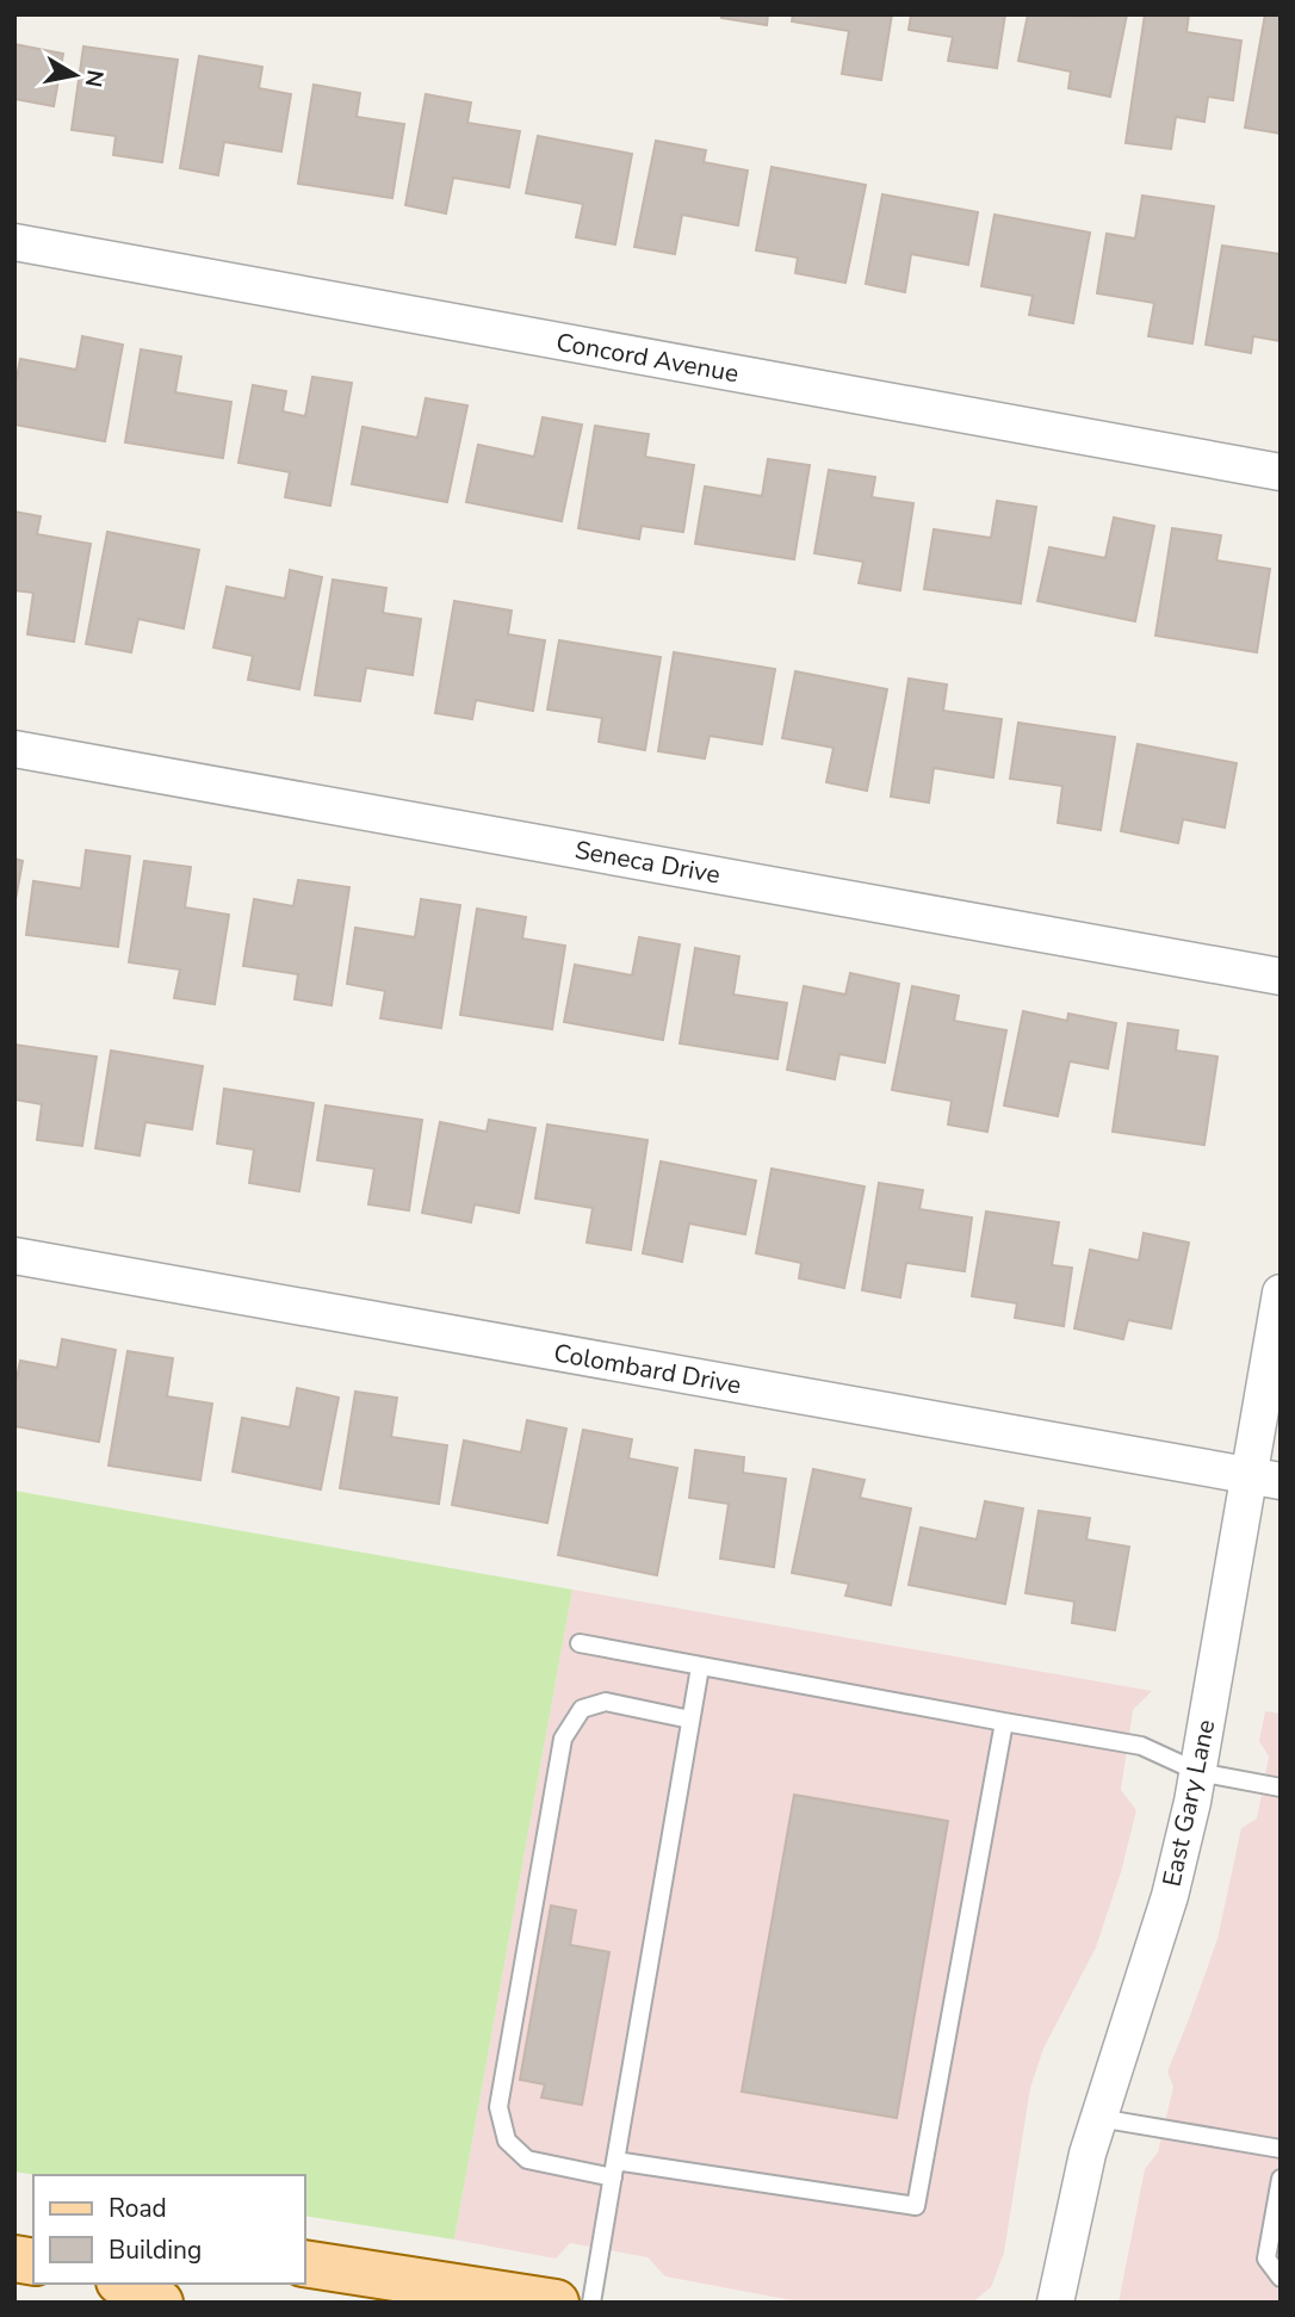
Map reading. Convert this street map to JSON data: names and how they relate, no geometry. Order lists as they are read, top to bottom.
{
  "streets": {
    "street": [
      "Concord Avenue",
      "Seneca Drive",
      "Colombard Drive",
      "East Gary Lane"
    ]
  },
  "crossings": [
    ["Colombard Drive", "East Gary Lane"]
  ],
  "legend": ["Road", "Building"],
  "north": "right"
}
